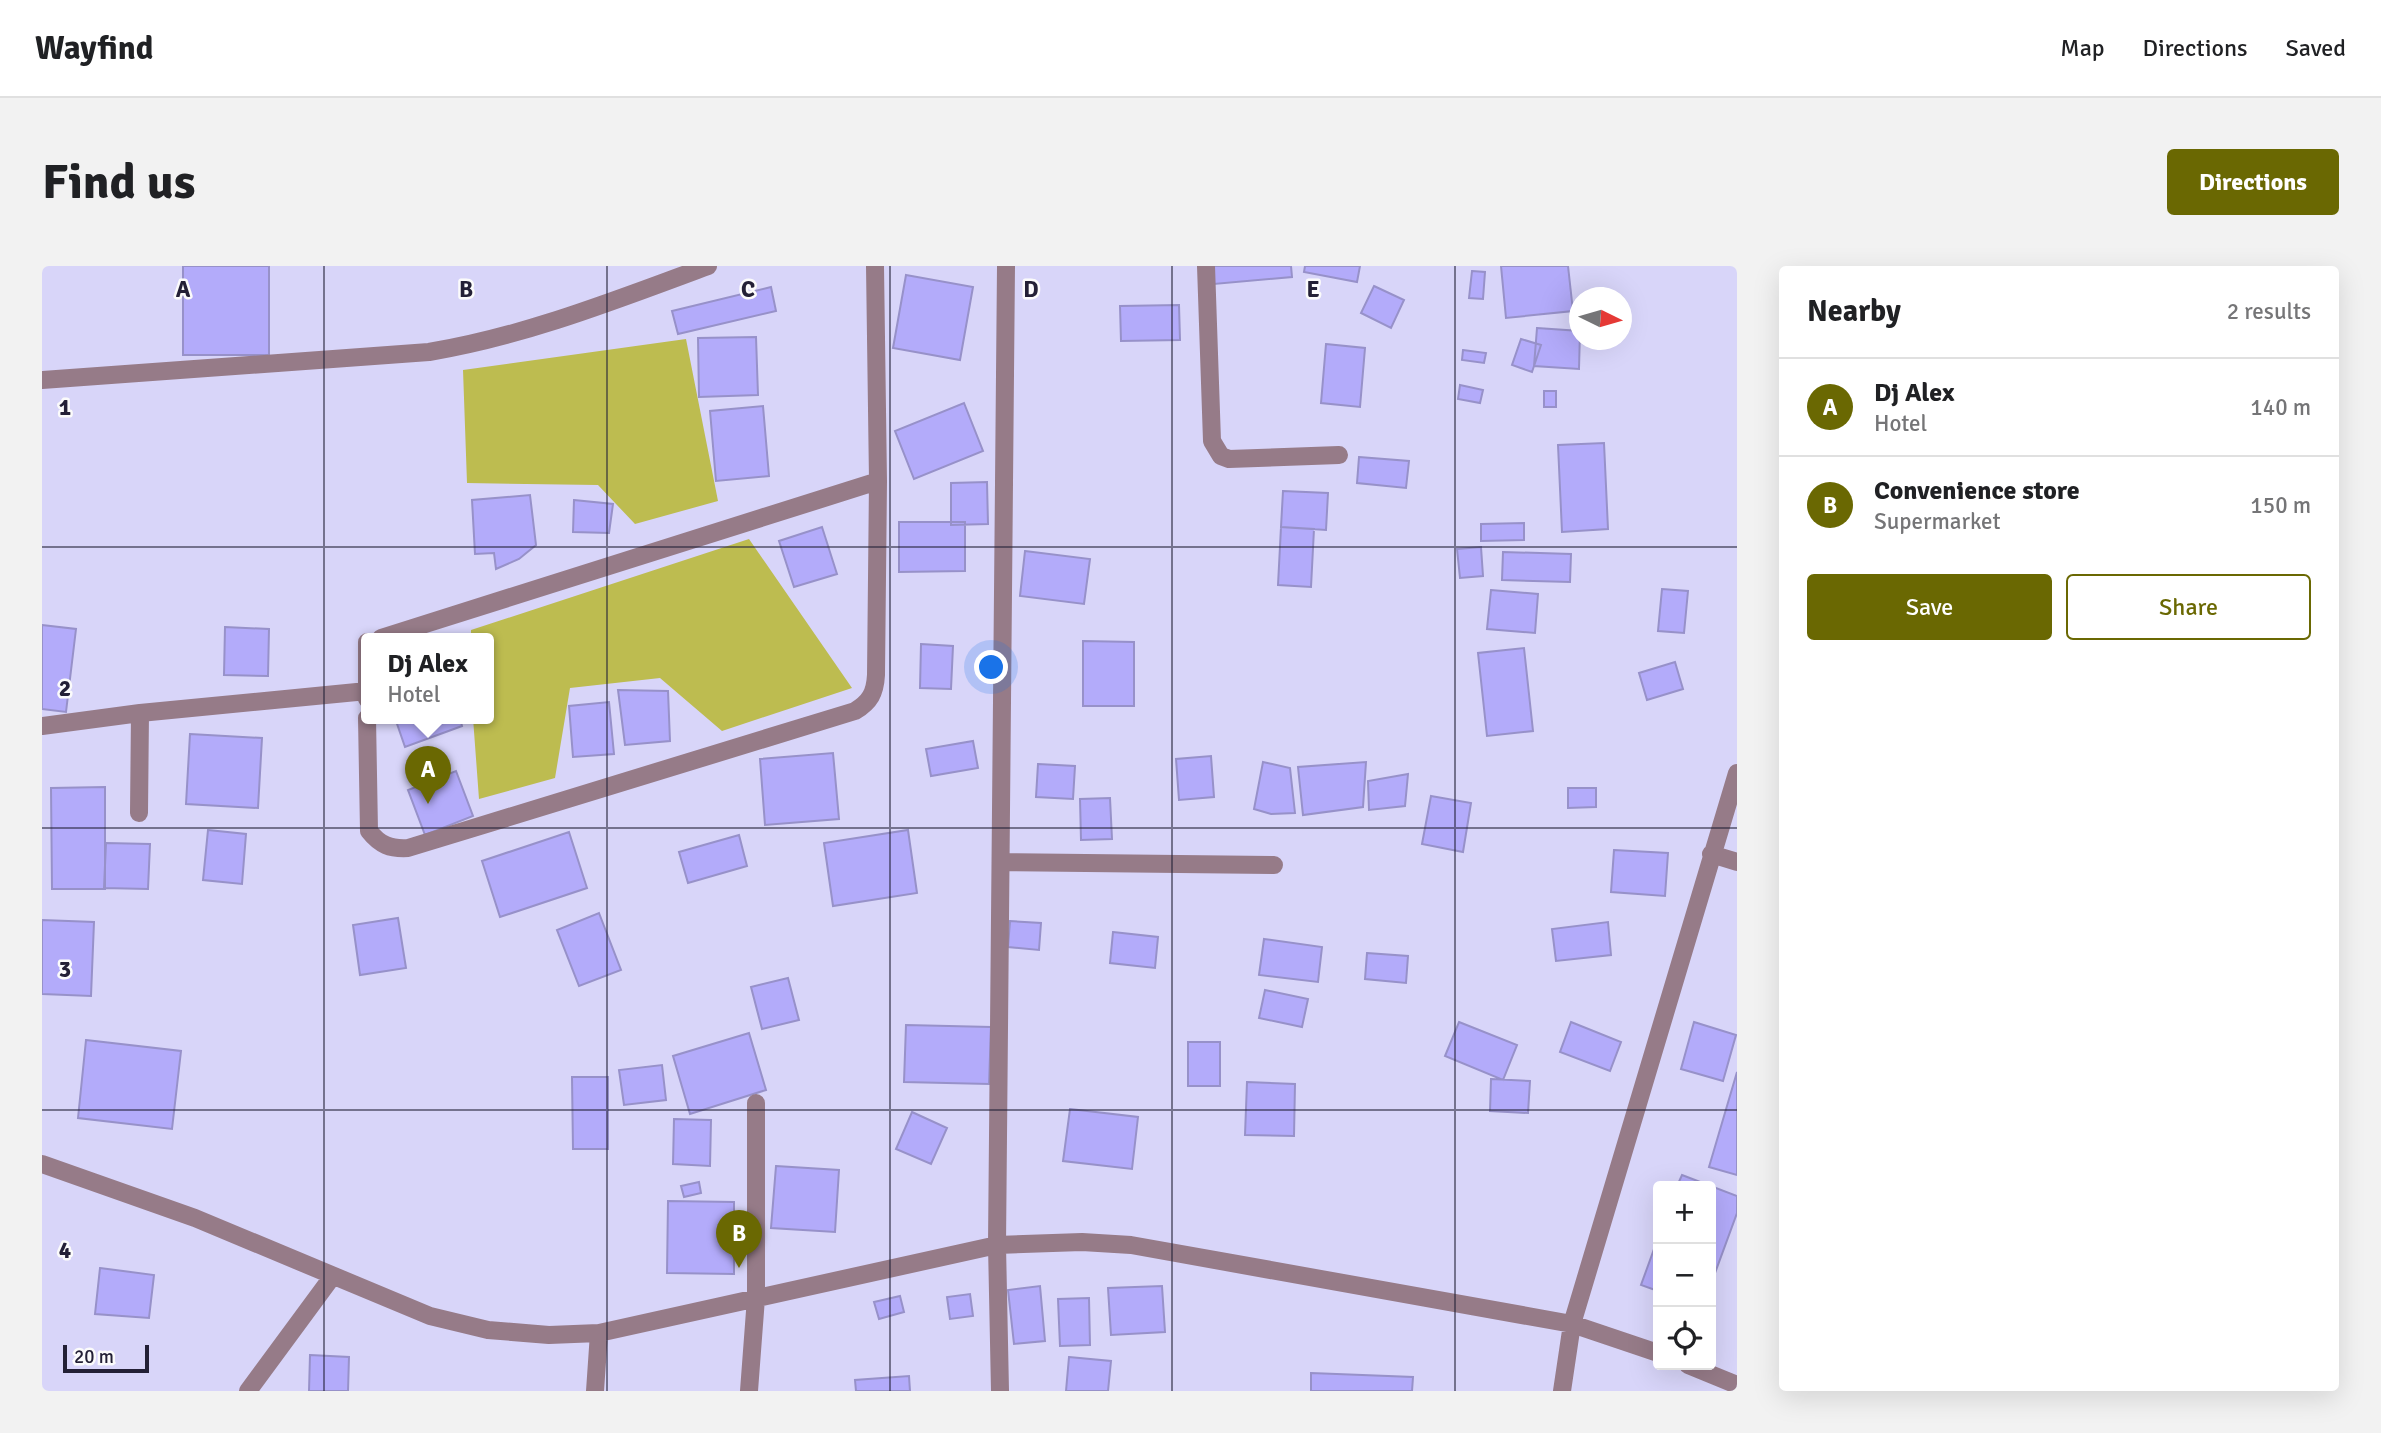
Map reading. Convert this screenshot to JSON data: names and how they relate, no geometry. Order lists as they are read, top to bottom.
{
  "scale_bar": "20 m",
  "north": "right",
  "page": {
    "header": "Wayfind",
    "nav": ["Map", "Directions", "Saved"],
    "buttons": [
      "Directions",
      ["Save", "Share"]
    ],
    "title": "Find us",
    "heading": ["Nearby", "2 results"],
    "list": [
      {
        "mark": "A",
        "name": "Dj Alex",
        "note": "Hotel",
        "value": "140 m"
      },
      {
        "mark": "B",
        "name": "Convenience store",
        "note": "Supermarket",
        "value": "150 m"
      }
    ],
    "popup": ["Dj Alex", "Hotel"],
    "pins": ["A", "B"],
    "map_buttons": ["+", "−"],
    "scale": "20 m"
  },
  "grid": {
    "columns": [
      "A",
      "B",
      "C",
      "D",
      "E"
    ],
    "rows": [
      "1",
      "2",
      "3",
      "4"
    ]
  }
}
